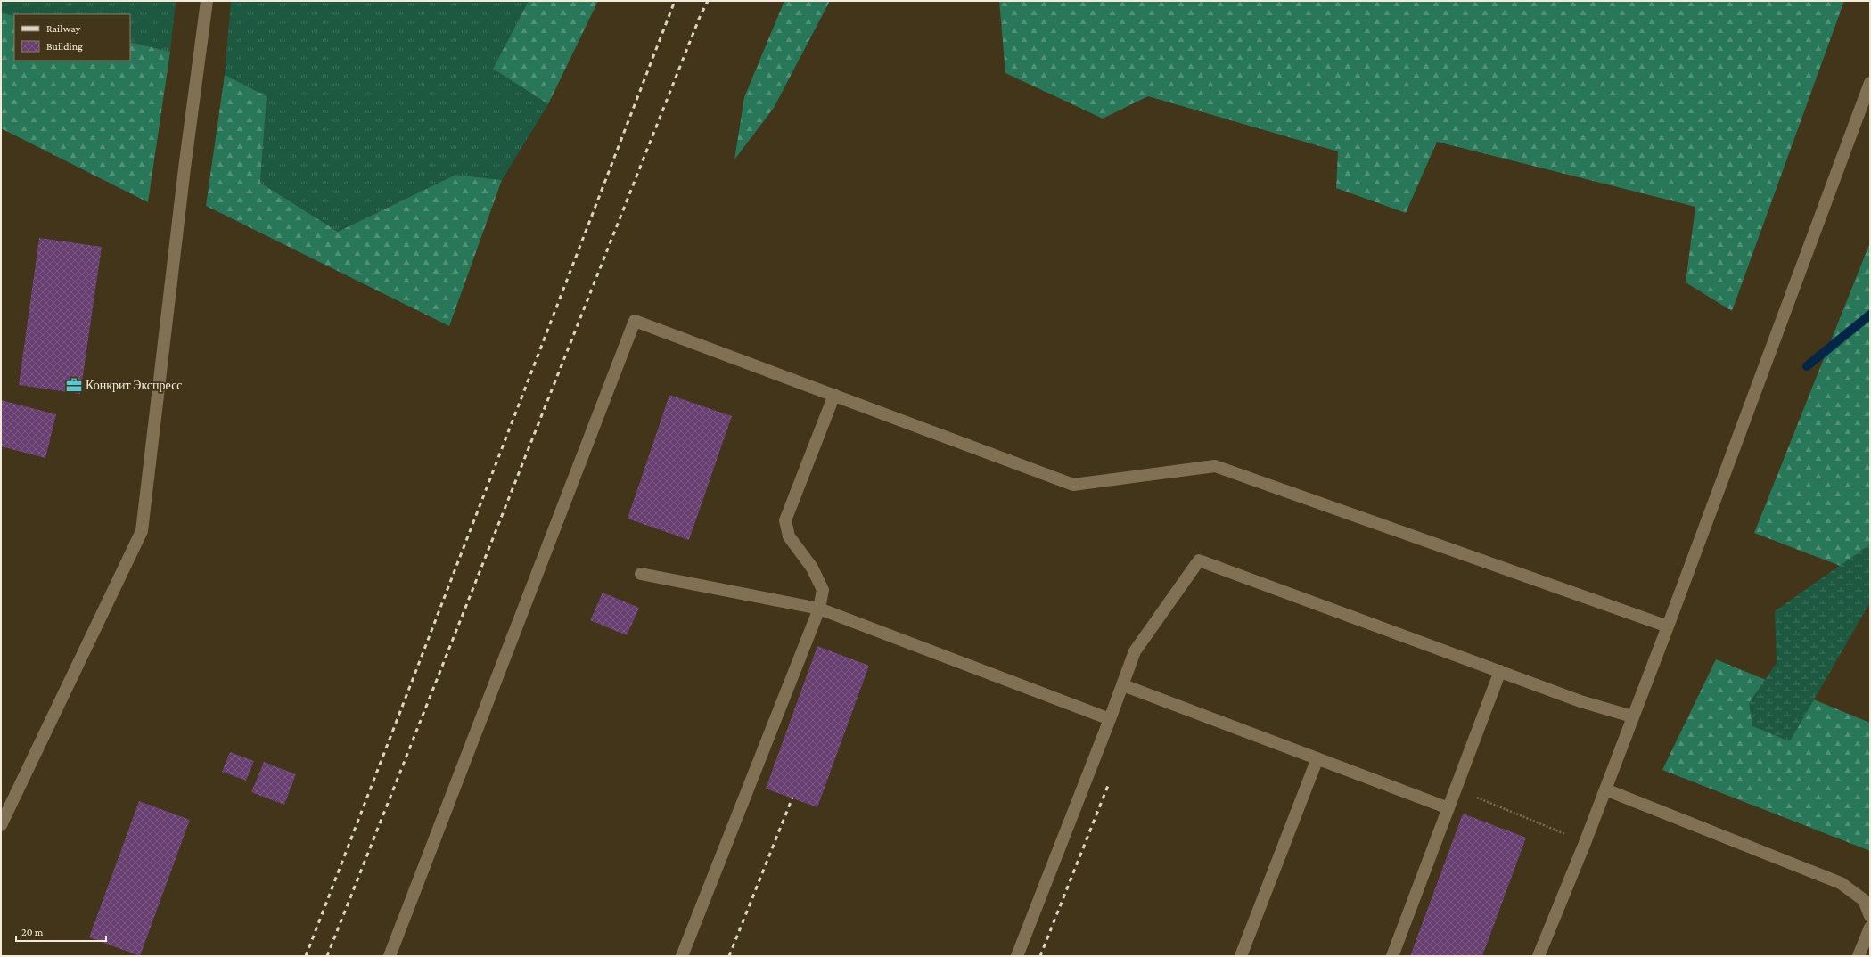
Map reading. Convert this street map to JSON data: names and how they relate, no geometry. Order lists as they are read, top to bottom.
{
  "places": {
    "office": ["Конкрит Экспресс"]
  },
  "legend": ["Railway", "Building"],
  "scale_bar": "20 m"
}
